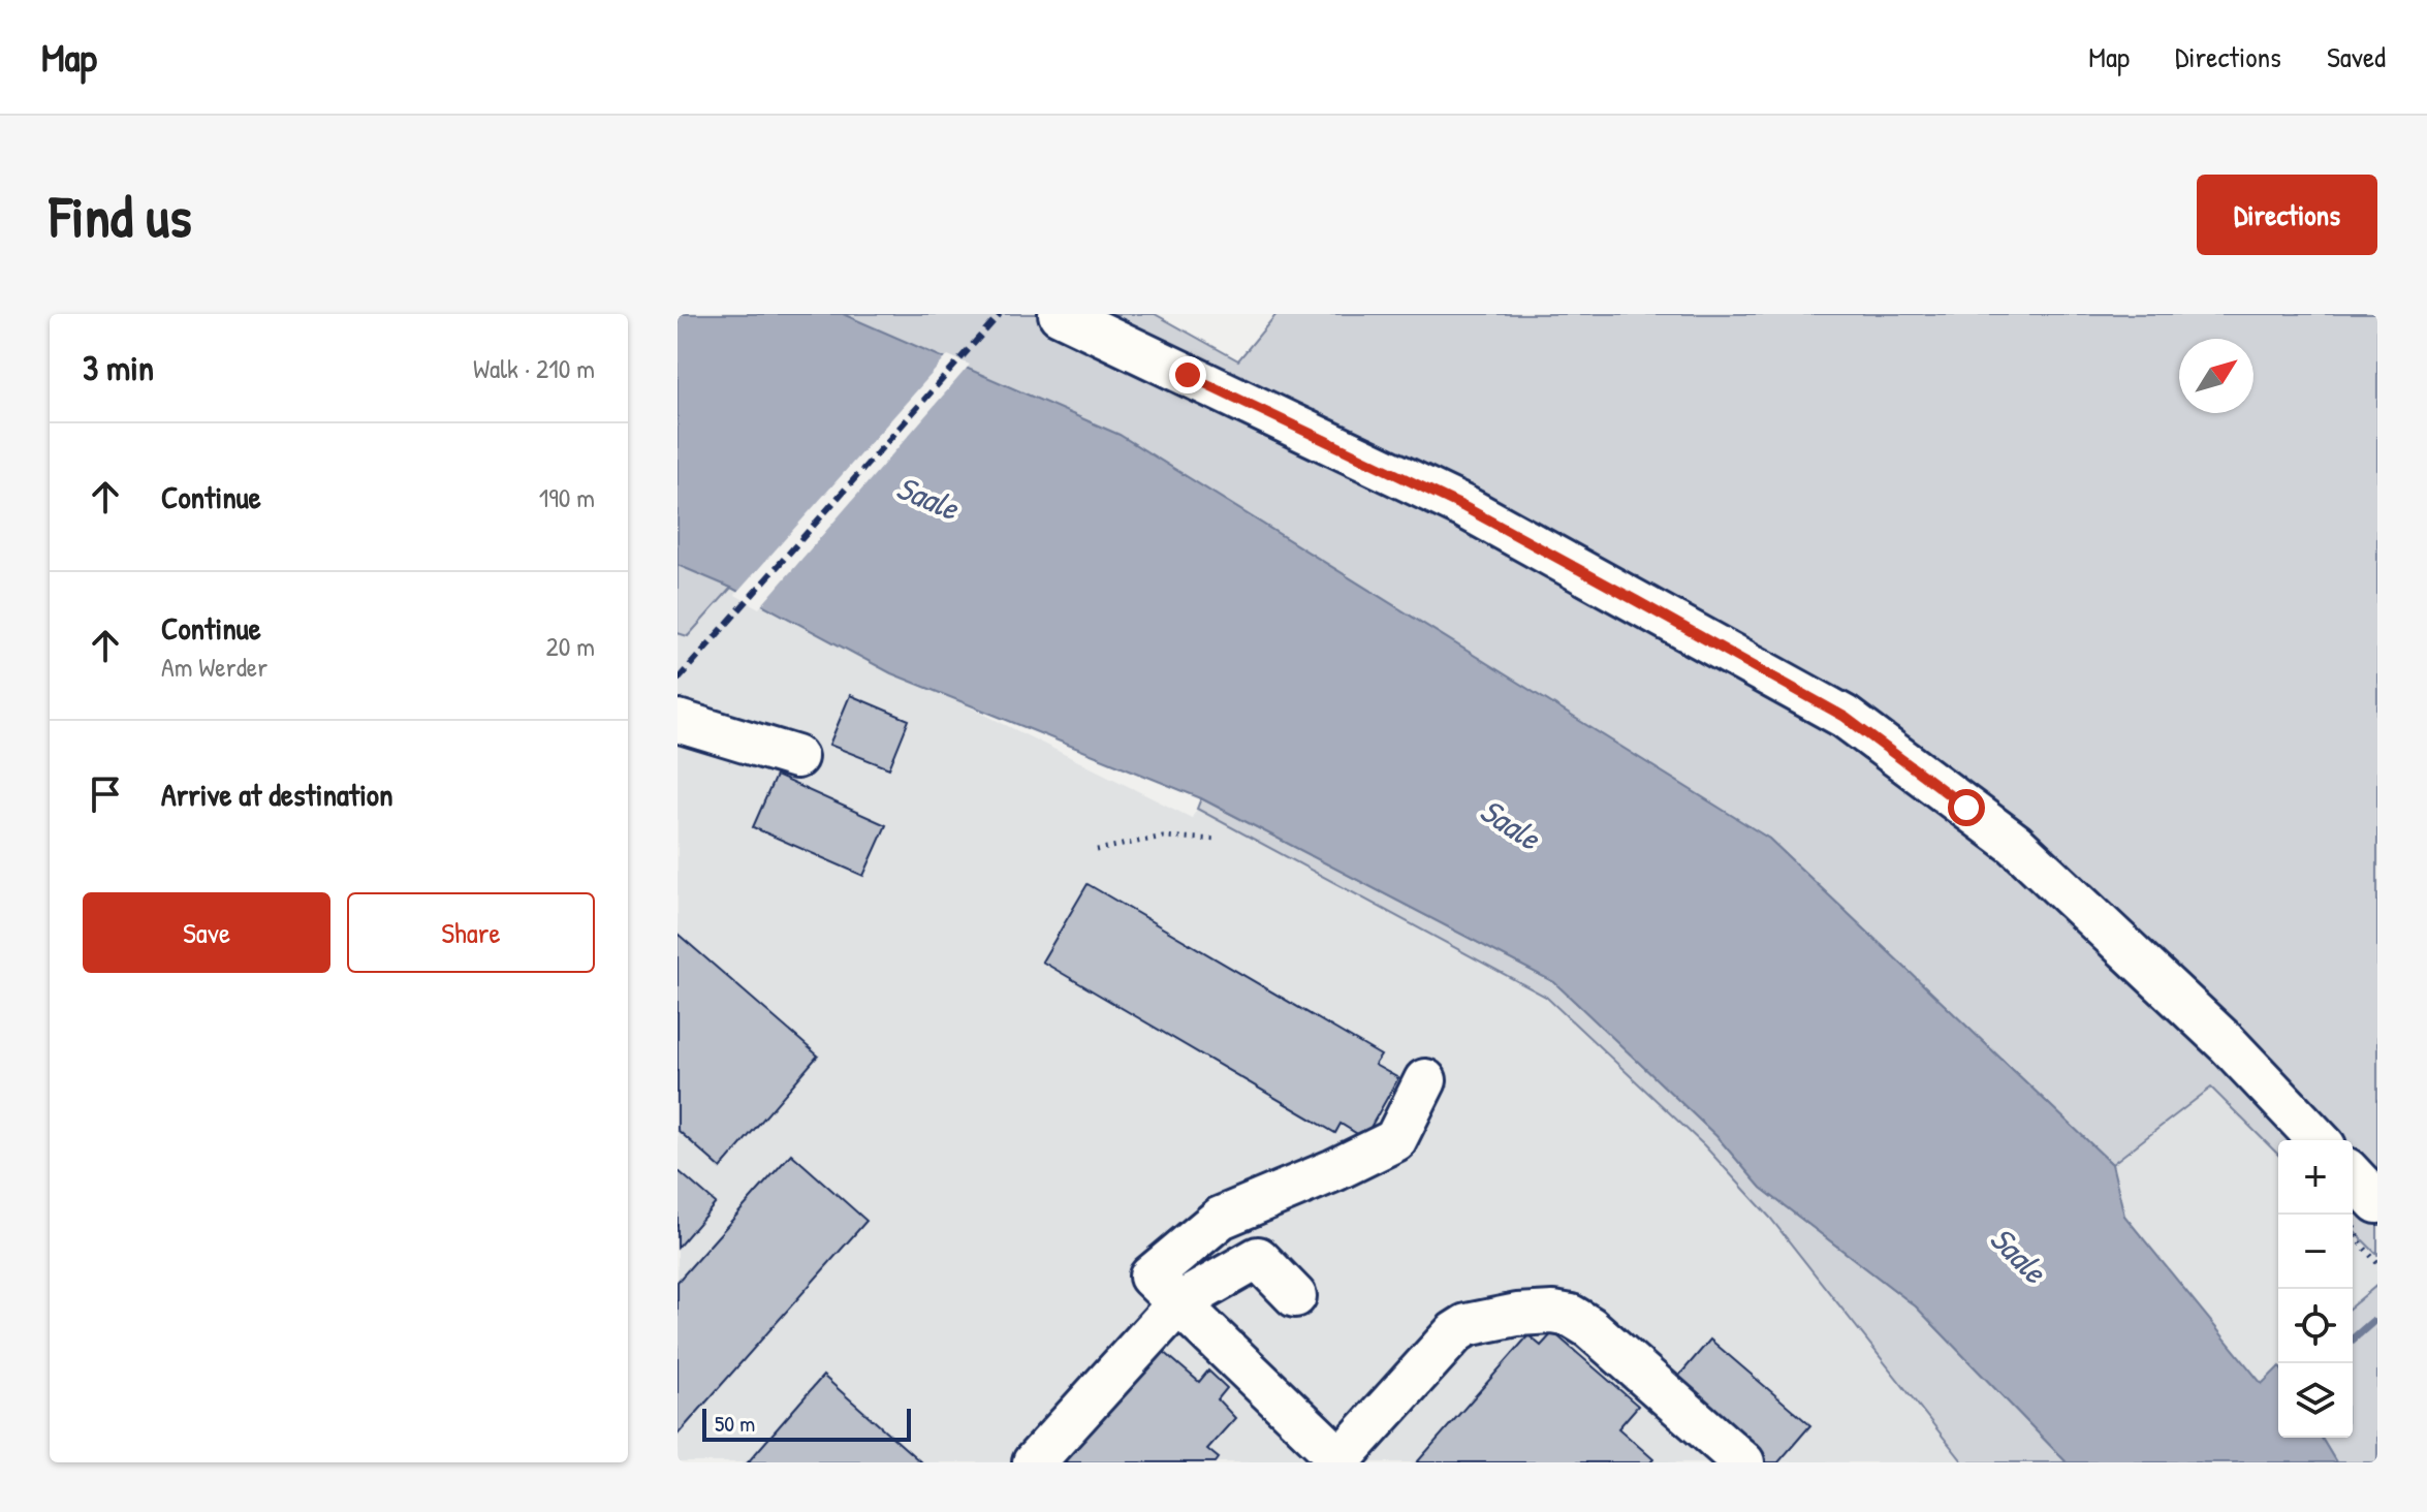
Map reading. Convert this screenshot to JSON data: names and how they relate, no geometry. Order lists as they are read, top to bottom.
{
  "water": ["Saale"],
  "scale_bar": "50 m",
  "north": "top right",
  "page": {
    "header": "Map",
    "nav": ["Map", "Directions", "Saved"],
    "buttons": [
      "Directions",
      ["Save", "Share"]
    ],
    "title": "Find us",
    "heading": ["3 min", "Walk · 210 m"],
    "list": [
      ["Continue", "190 m"],
      ["Continue", "Am Werder", "20 m"],
      "Arrive at destination"
    ],
    "map_buttons": ["+", "−"],
    "scale": "50 m"
  }
}
